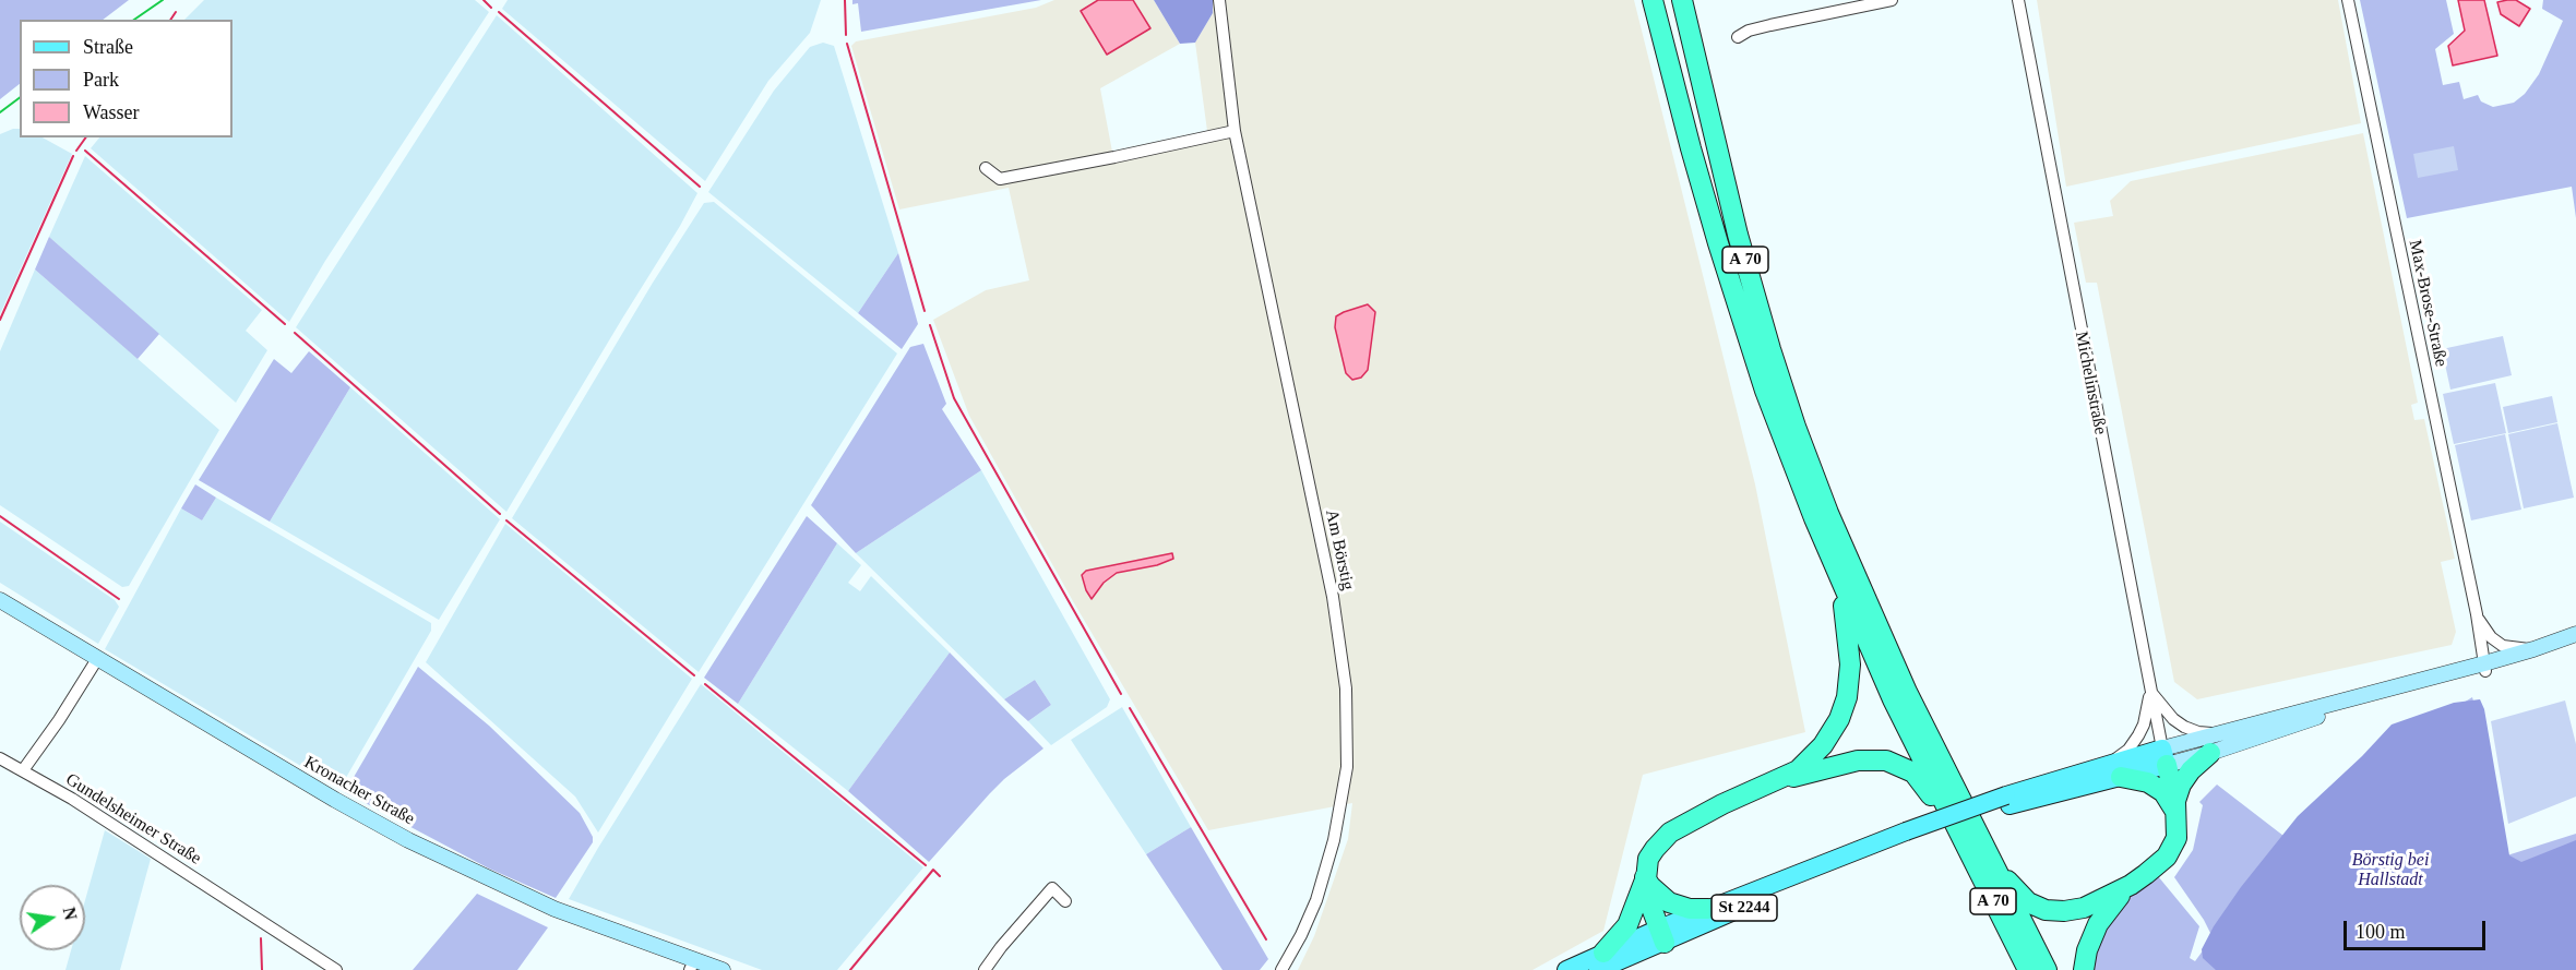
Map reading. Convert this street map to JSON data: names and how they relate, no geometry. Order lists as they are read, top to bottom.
{
  "streets": {
    "highway": ["A 70"],
    "main road": ["Kronacher Straße", "St 2244"],
    "street": [
      "Max-Brose-Straße",
      "Michelinstraße",
      "Am Börstig",
      "Gundelsheimer Straße"
    ]
  },
  "crossings": [
    ["Max-Brose-Straße", "St 2244"],
    ["Michelinstraße", "St 2244"]
  ],
  "parks": ["Börstig bei Hallstadt"],
  "legend": ["Straße", "Park", "Wasser"],
  "scale_bar": "100 m",
  "north": "right"
}
